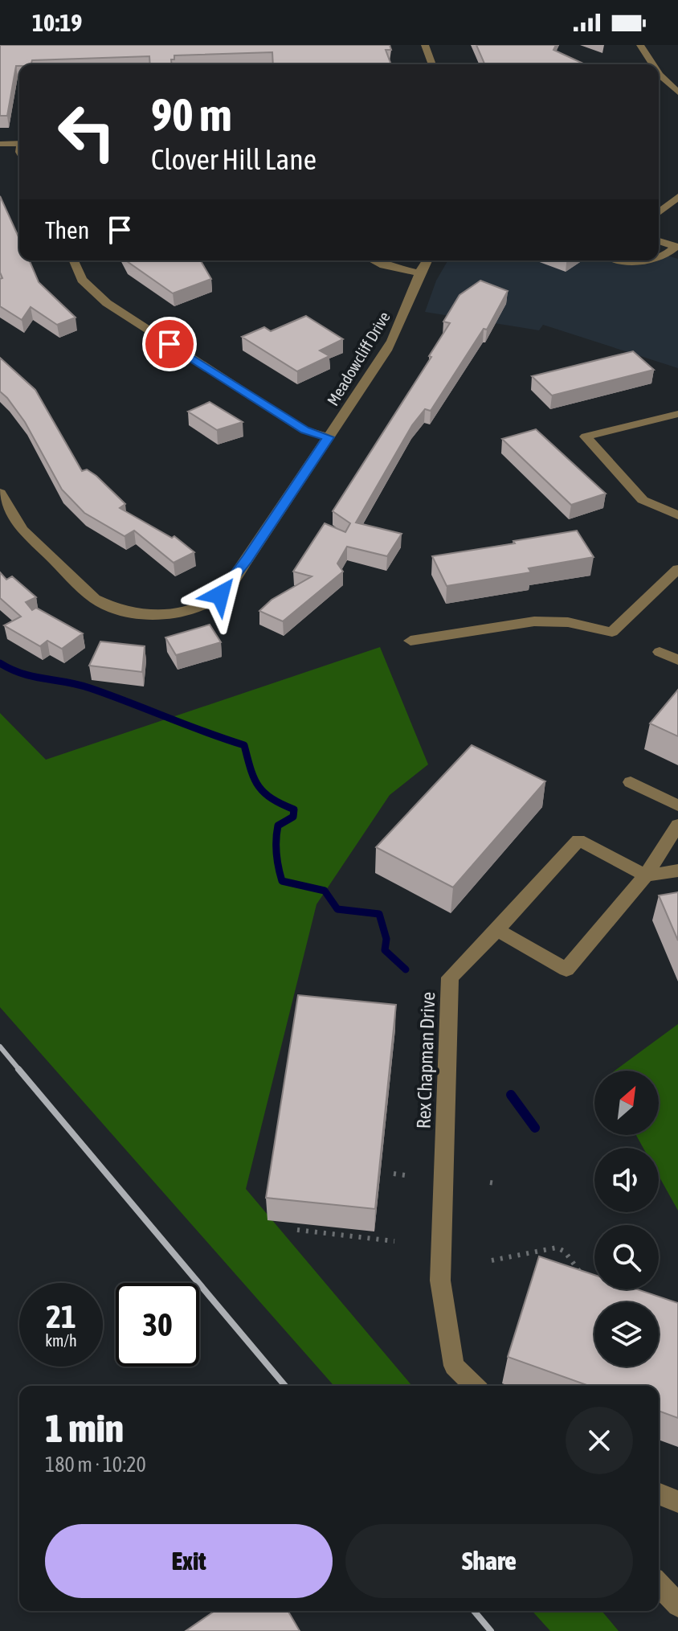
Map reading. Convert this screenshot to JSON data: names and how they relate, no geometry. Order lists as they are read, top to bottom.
{
  "streets": {
    "street": ["Meadowcliff Drive", "Rex Chapman Drive"]
  },
  "north": "top right",
  "page": {
    "status": "10:19",
    "turn": ["90 m", "Clover Hill Lane"],
    "then": "Then",
    "speed": "21 km/h",
    "limit": "30",
    "heading": ["1 min", "180 m · 10:20"],
    "buttons": ["Exit", "Share"]
  }
}
